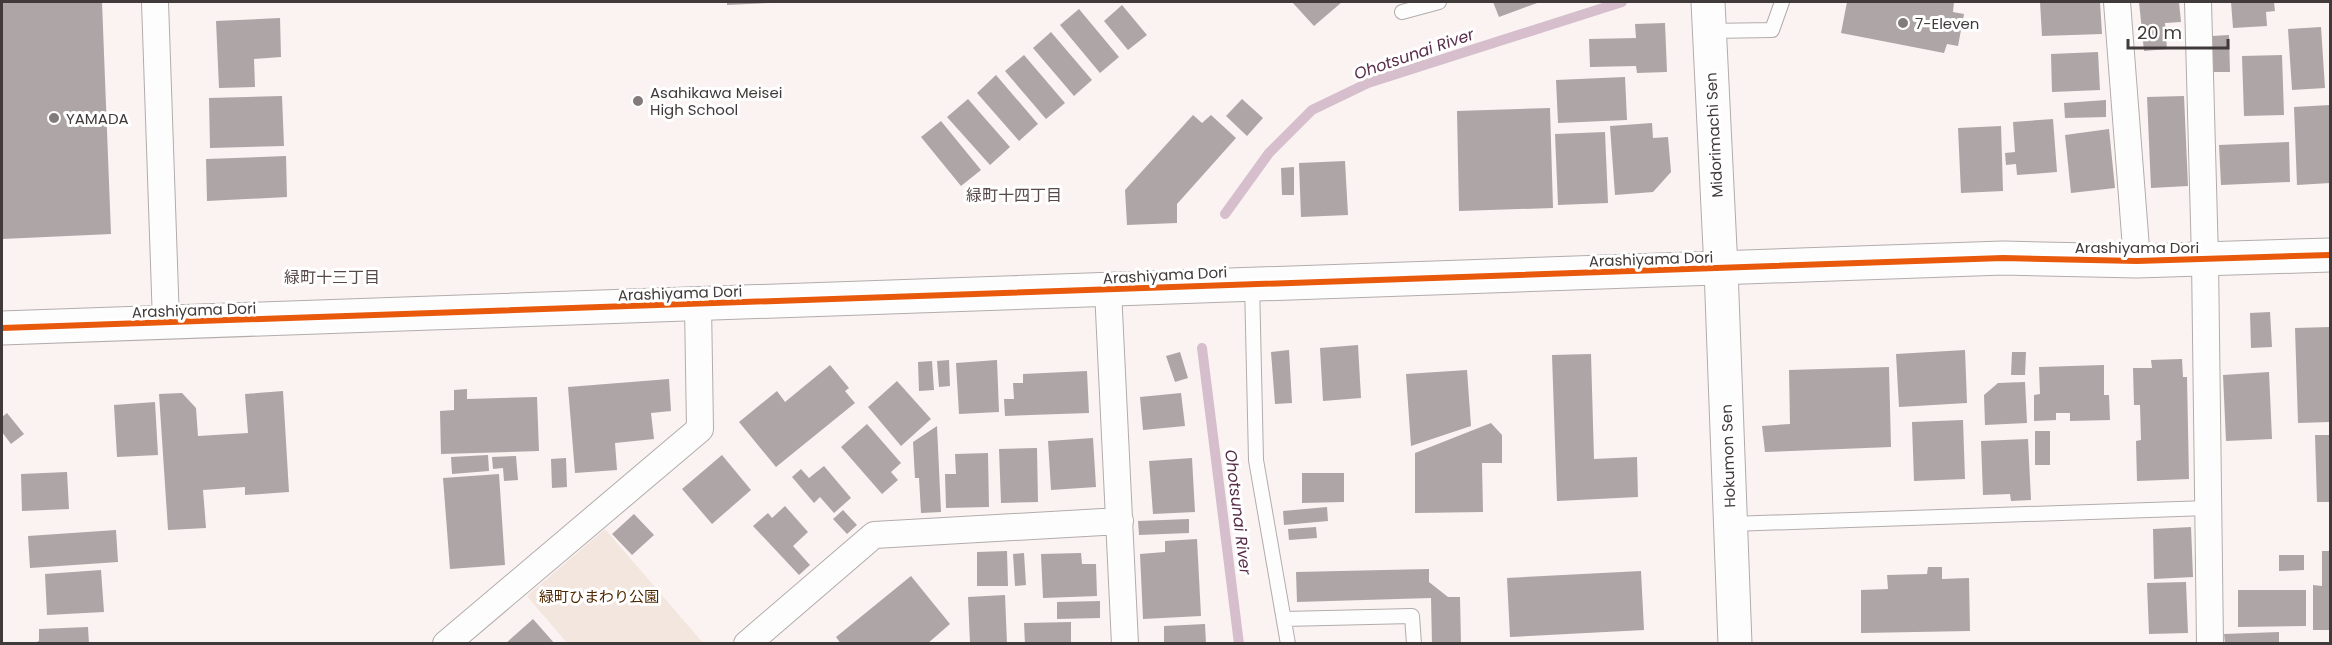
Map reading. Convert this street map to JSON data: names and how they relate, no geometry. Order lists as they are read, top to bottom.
{
  "streets": {
    "street": ["Midorimachi Sen", "Arashiyama Dori", "Hokumon Sen"]
  },
  "crossings": [
    ["Midorimachi Sen", "Arashiyama Dori"],
    ["Midorimachi Sen", "Hokumon Sen"],
    ["Arashiyama Dori", "Hokumon Sen"]
  ],
  "districts": ["緑町十四丁目", "緑町十三丁目"],
  "water": ["Ohotsunai River"],
  "parks": ["緑町ひまわり公園"],
  "places": ["7-Eleven", "Asahikawa Meisei High School", "YAMADA"],
  "scale_bar": "20 m"
}
